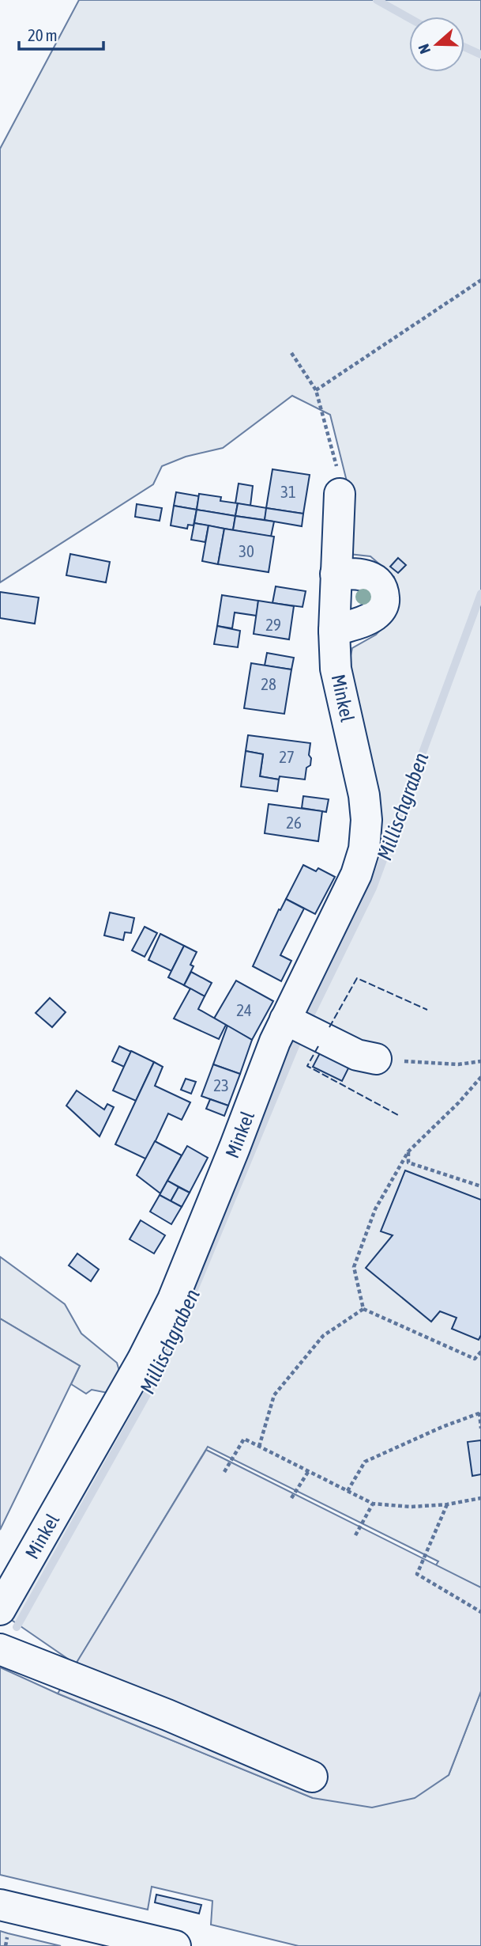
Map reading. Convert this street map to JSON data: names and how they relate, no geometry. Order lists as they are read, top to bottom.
{
  "streets": {
    "street": ["Minkel"]
  },
  "water": ["Millischgraben"],
  "house_numbers": [
    "31",
    "30",
    "29",
    "28",
    "27",
    "26",
    "24",
    "23"
  ],
  "scale_bar": "20 m",
  "north": "left"
}
